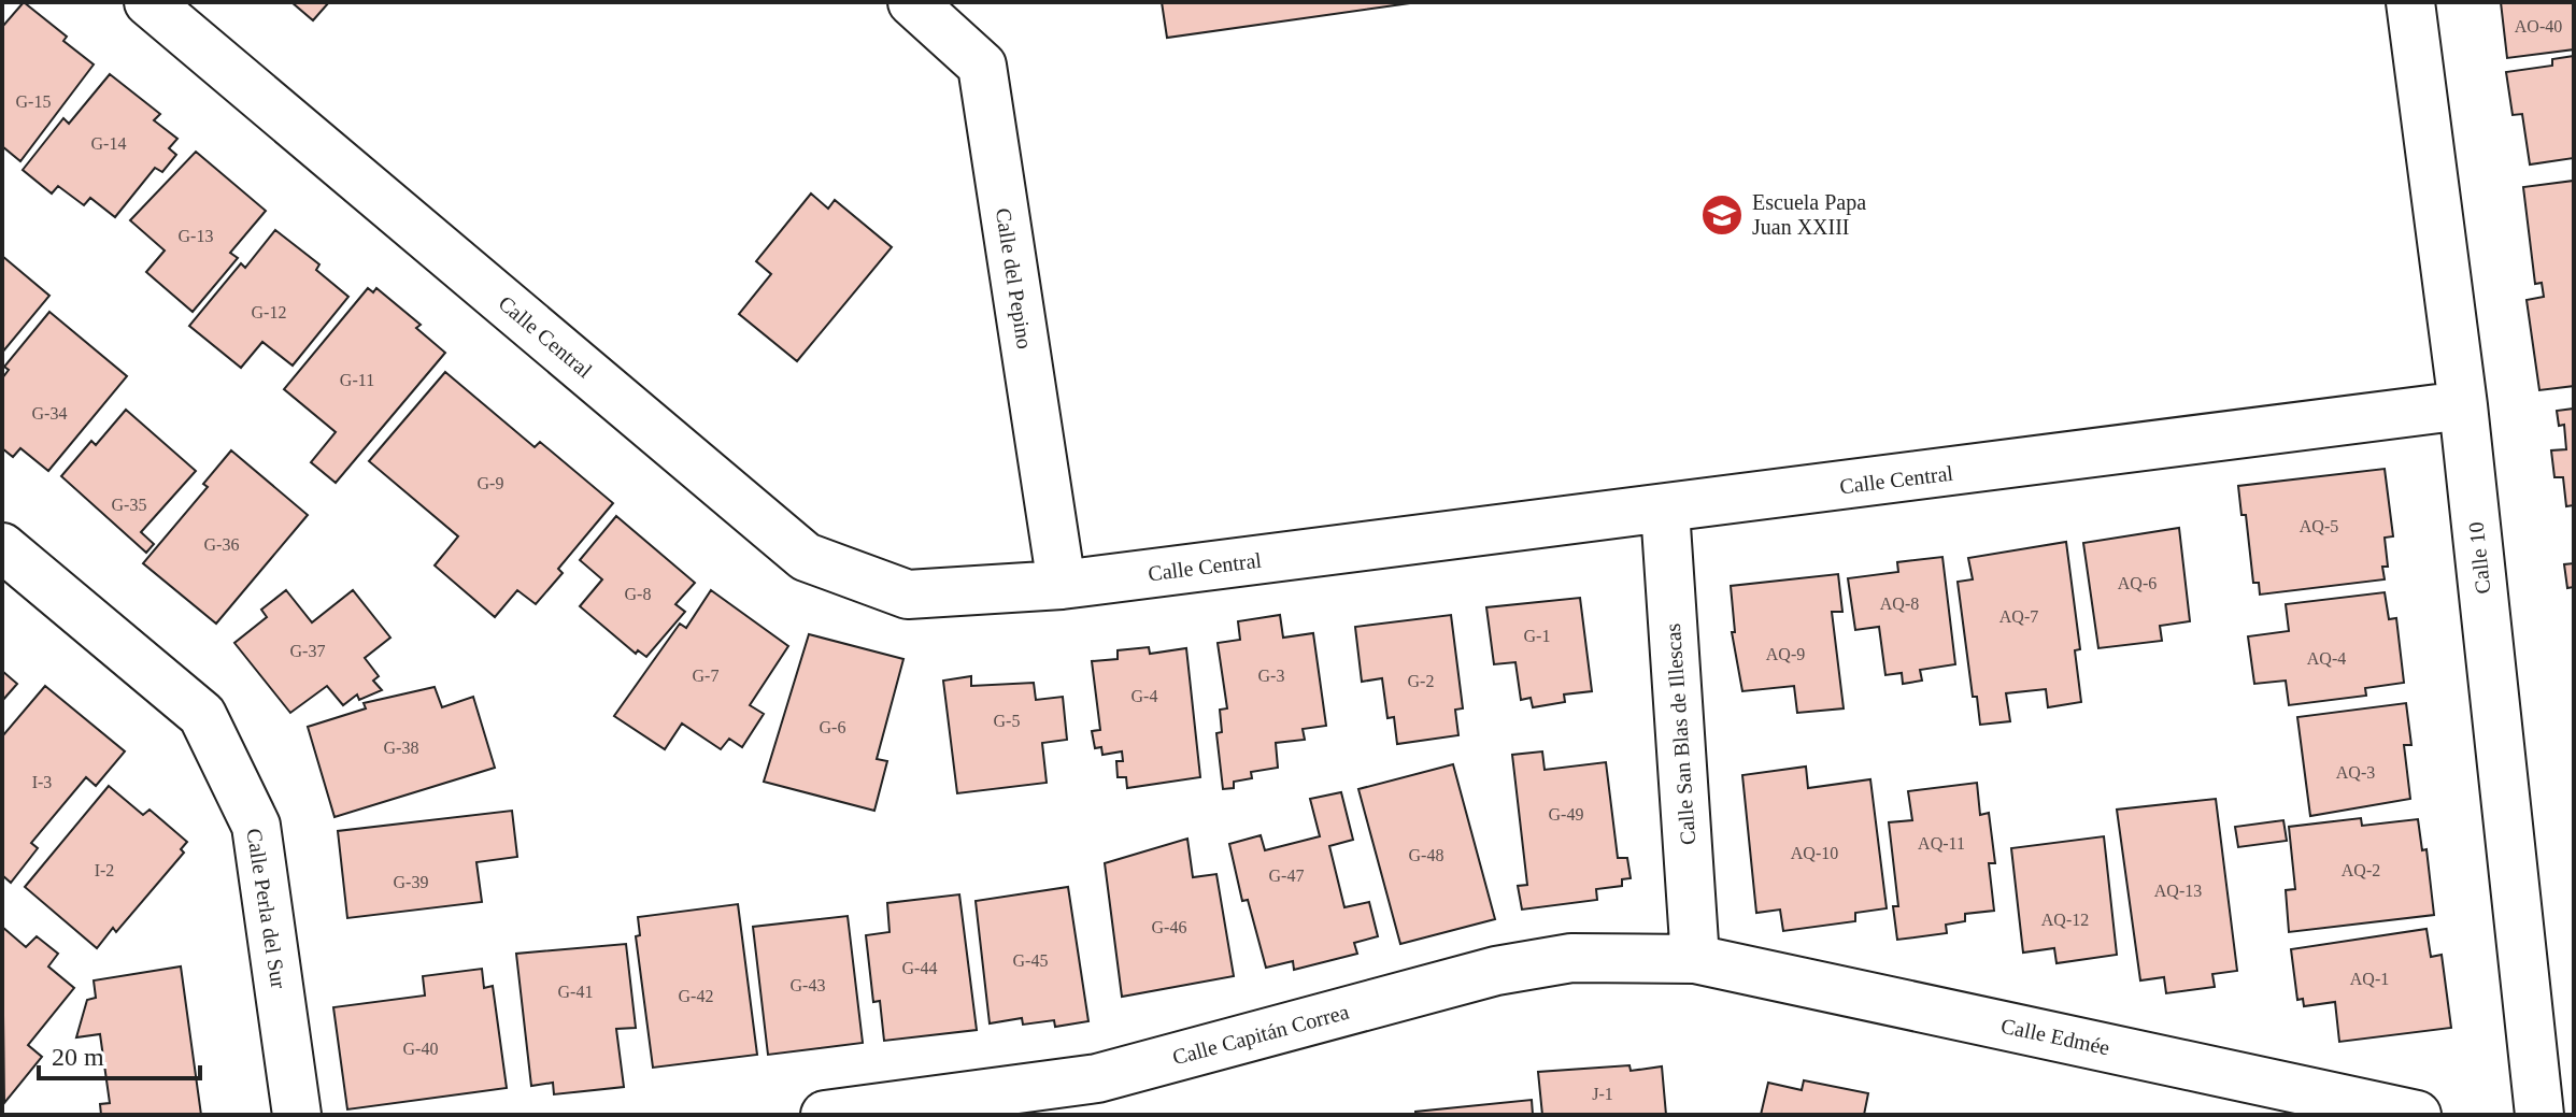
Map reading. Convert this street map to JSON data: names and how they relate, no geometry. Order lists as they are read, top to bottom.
{
  "streets": {
    "street": [
      "Calle del Pepino",
      "Calle Central",
      "Calle 10",
      "Calle San Blas de Illescas",
      "Calle Perla del Sur",
      "Calle Capitán Correa",
      "Calle Edmée"
    ]
  },
  "crossings": [
    ["Calle del Pepino", "Calle Central"],
    ["Calle Central", "Calle 10"],
    ["Calle Central", "Calle San Blas de Illescas"],
    ["Calle San Blas de Illescas", "Calle Capitán Correa"],
    ["Calle San Blas de Illescas", "Calle Edmée"],
    ["Calle Capitán Correa", "Calle Edmée"]
  ],
  "places": {
    "school or university": ["Escuela Papa Juan XXIII"]
  },
  "house_numbers": [
    "AO-40",
    "G-15",
    "G-14",
    "G-13",
    "G-12",
    "G-11",
    "G-34",
    "G-9",
    "G-35",
    "AQ-5",
    "G-36",
    "AQ-6",
    "G-8",
    "AQ-8",
    "AQ-7",
    "G-1",
    "G-37",
    "AQ-9",
    "AQ-4",
    "G-7",
    "G-3",
    "G-2",
    "G-4",
    "G-5",
    "G-6",
    "G-38",
    "AQ-3",
    "I-3",
    "G-49",
    "AQ-11",
    "AQ-10",
    "G-48",
    "I-2",
    "AQ-2",
    "G-47",
    "G-39",
    "AQ-13",
    "AQ-12",
    "G-46",
    "G-45",
    "G-44",
    "AQ-1",
    "G-43",
    "G-41",
    "G-42",
    "G-40",
    "J-1"
  ],
  "scale_bar": "20 m"
}
